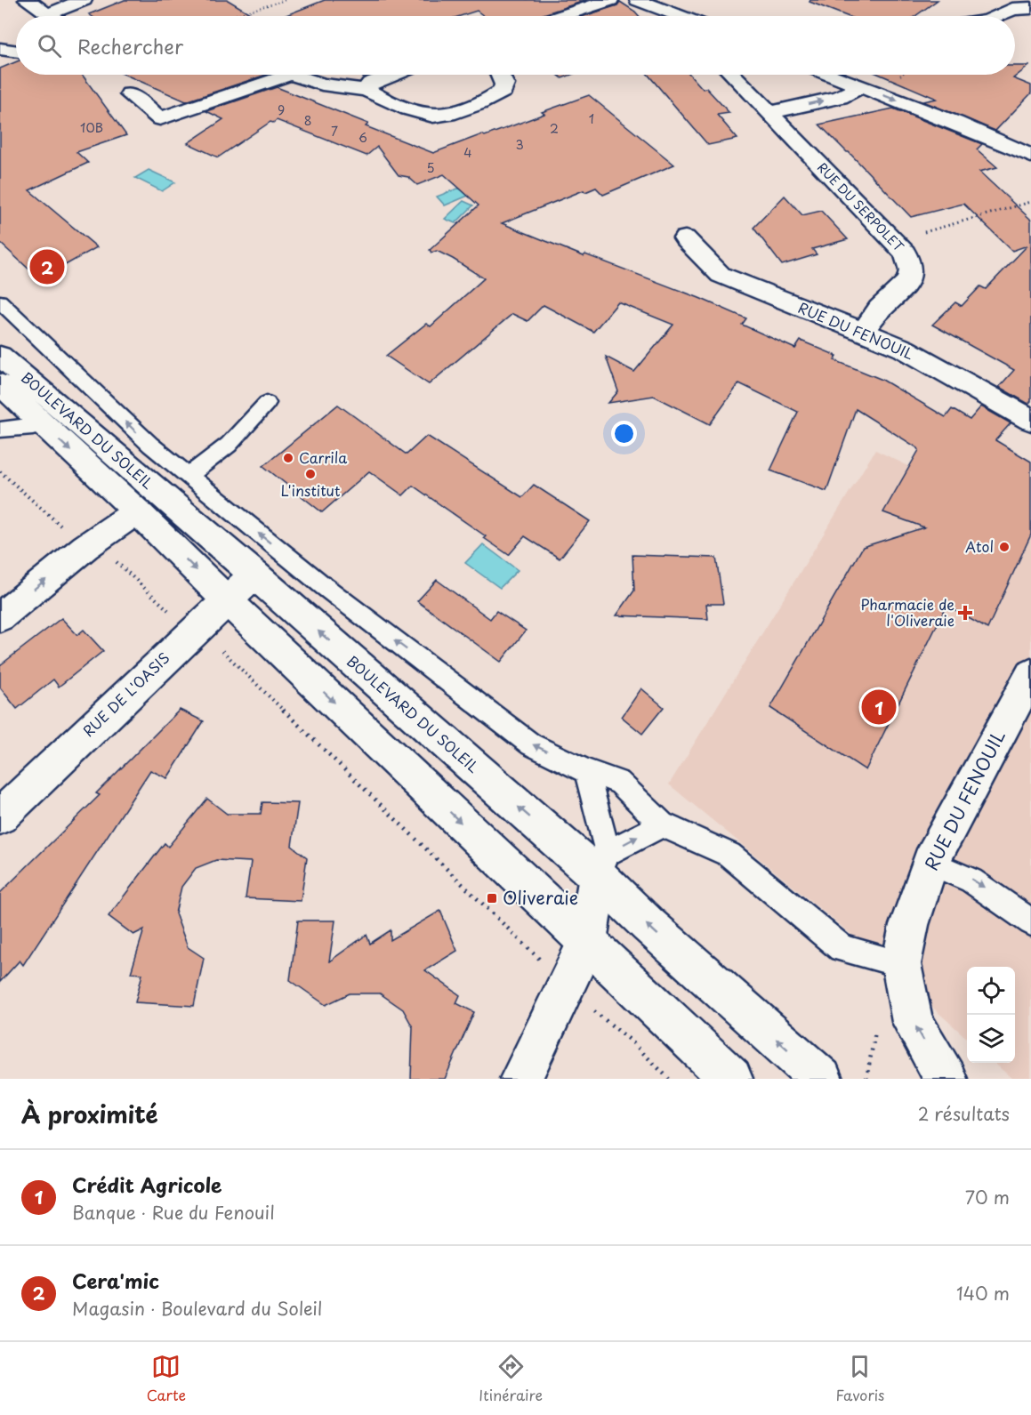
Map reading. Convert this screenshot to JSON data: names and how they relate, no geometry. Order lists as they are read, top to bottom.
{
  "streets": {
    "street": [
      "RUE DU SERPOLET",
      "RUE DU FENOUIL",
      "BOULEVARD DU SOLEIL",
      "RUE DE L'OASIS"
    ]
  },
  "crossings": [
    ["RUE DU SERPOLET", "RUE DU FENOUIL"],
    ["BOULEVARD DU SOLEIL", "RUE DE L'OASIS"]
  ],
  "places": {
    "other": ["Carrila", "L'institut", "Atol"],
    "health": ["Pharmacie de l'Oliveraie"],
    "transit": ["Oliveraie"]
  },
  "house_numbers": [
    "9",
    "1",
    "8",
    "10B",
    "2",
    "7",
    "6",
    "3",
    "4",
    "5"
  ],
  "page": {
    "search": "Rechercher",
    "pins": ["2", "1"],
    "heading": ["À proximité", "2 résultats"],
    "list": [
      {
        "mark": "1",
        "name": "Crédit Agricole",
        "note": "Banque · Rue du Fenouil",
        "value": "70 m"
      },
      {
        "mark": "2",
        "name": "Cera'mic",
        "note": "Magasin · Boulevard du Soleil",
        "value": "140 m"
      }
    ],
    "nav": ["Carte", "Itinéraire", "Favoris"]
  }
}
